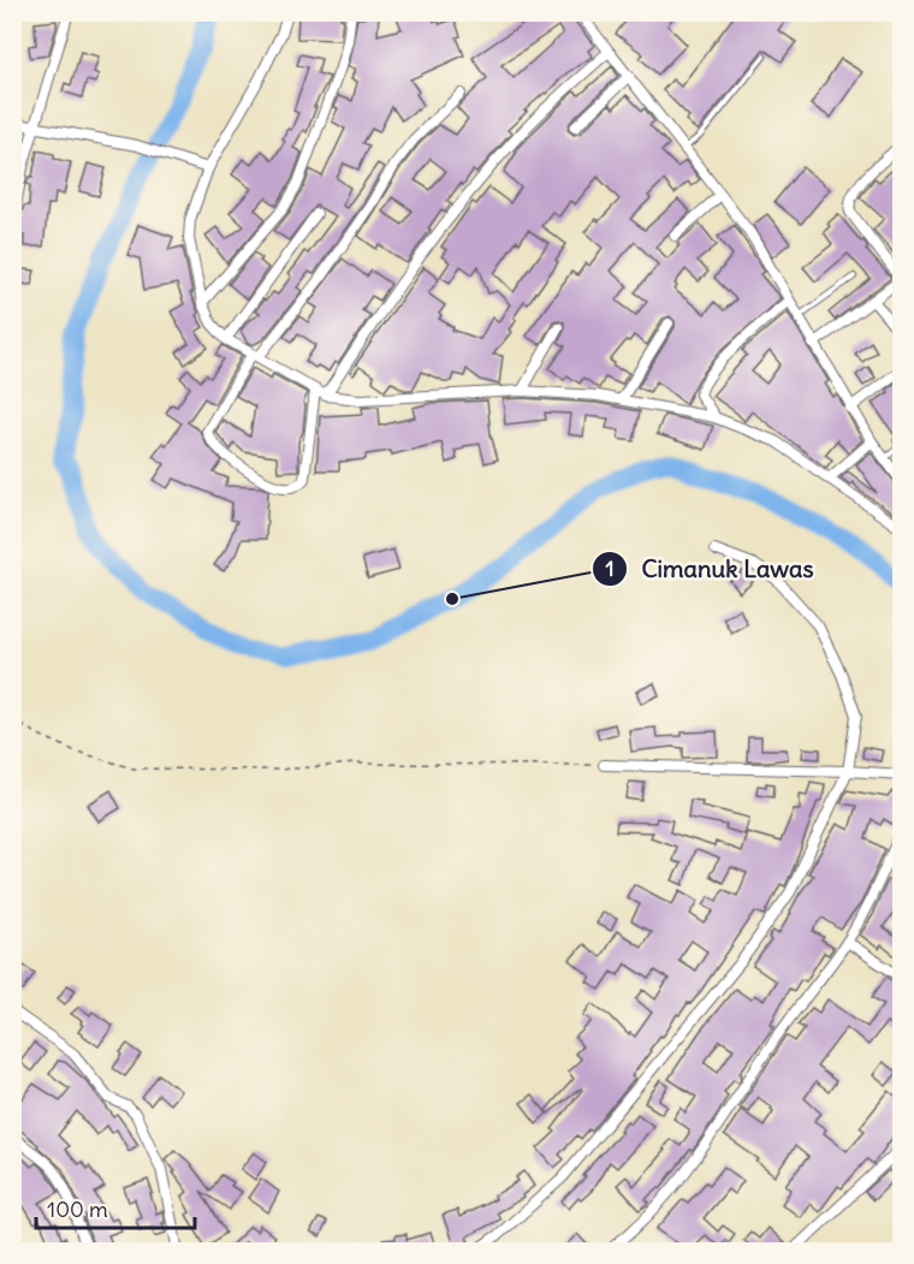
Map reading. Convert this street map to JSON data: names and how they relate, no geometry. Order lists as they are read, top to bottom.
{
  "places": ["Cimanuk Lawas"],
  "scale_bar": "100 m"
}
